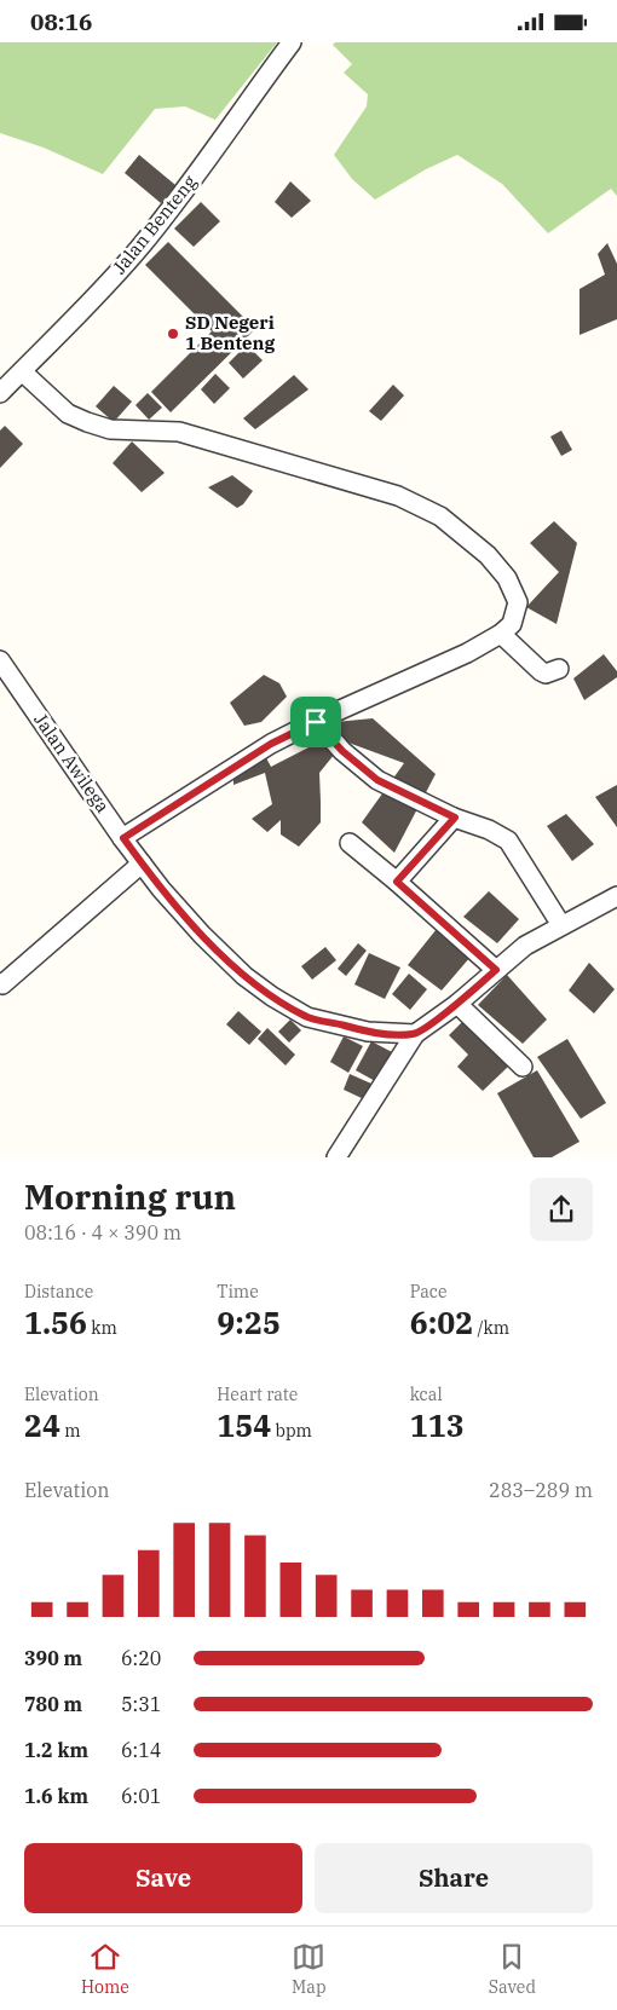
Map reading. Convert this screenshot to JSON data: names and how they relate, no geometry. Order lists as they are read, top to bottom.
{
  "streets": {
    "street": ["Jalan Benteng", "Jalan Awilega"]
  },
  "places": ["SD Negeri 1 Benteng"],
  "page": {
    "status": "08:16",
    "heading": ["Morning run", "08:16 · 4 × 390 m"],
    "stats": [
      ["Distance", "1.56 km"],
      ["Time", "9:25"],
      ["Pace", "6:02 /km"],
      ["Elevation", "24 m"],
      ["Heart rate", "154 bpm"],
      ["kcal", "113"]
    ],
    "chart": ["Elevation", "283–289 m"],
    "list": [
      {
        "name": "390 m",
        "note": "6:20"
      },
      {
        "name": "780 m",
        "note": "5:31"
      },
      {
        "name": "1.2 km",
        "note": "6:14"
      },
      {
        "name": "1.6 km",
        "note": "6:01"
      }
    ],
    "buttons": ["Save", "Share"],
    "tabs": ["Home", "Map", "Saved"]
  }
}
